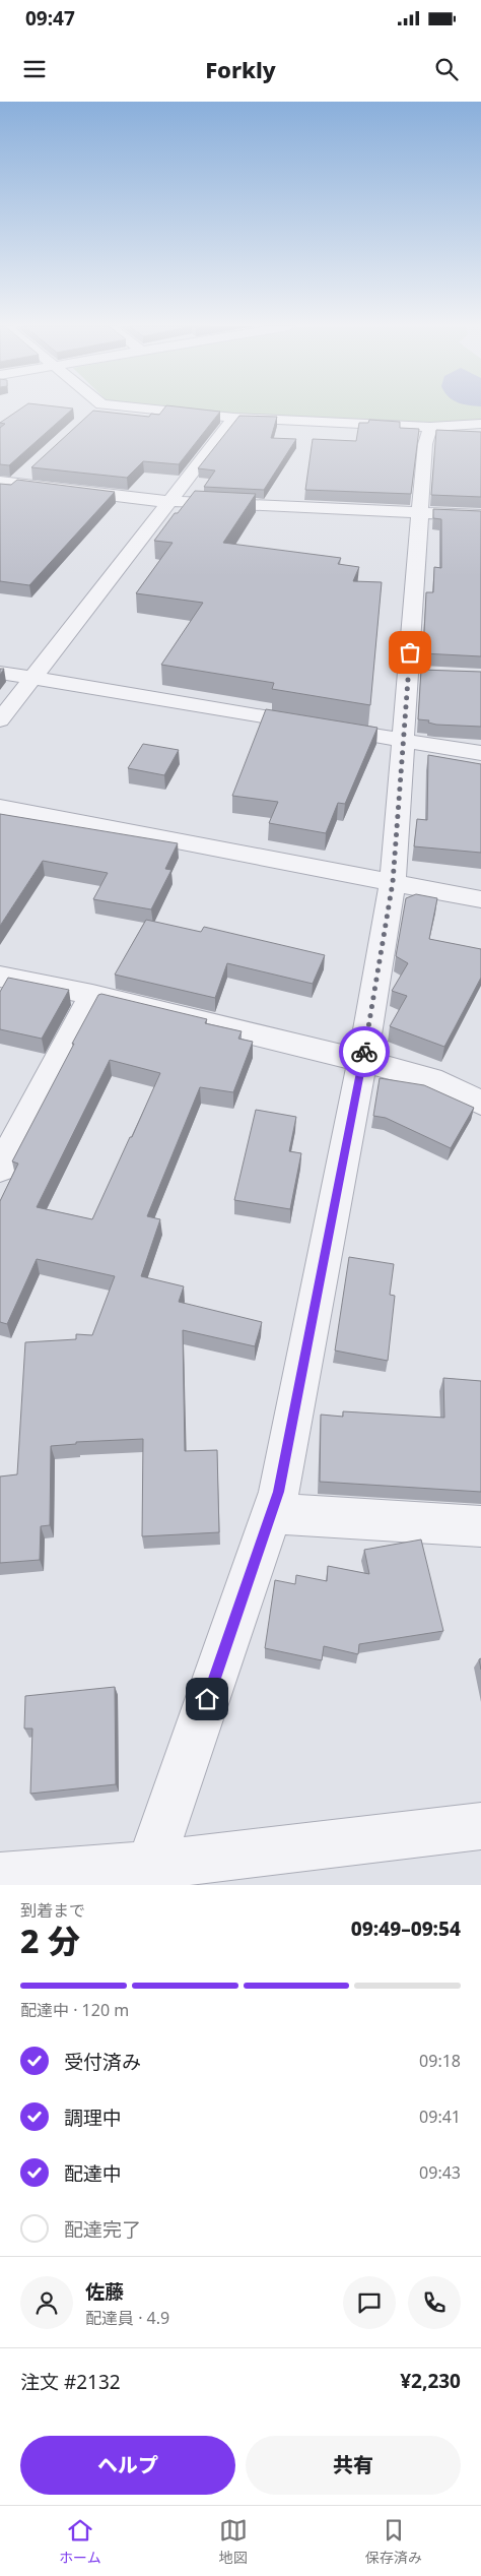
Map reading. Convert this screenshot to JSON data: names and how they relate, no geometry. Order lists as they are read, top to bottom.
{
  "page": {
    "status": "09:47",
    "header": "Forkly",
    "heading": ["2 分", "到着まで", "09:49–09:54"],
    "panel": [
      "佐藤",
      "配達員 · 4.9",
      "注文 #2132",
      "¥2,230"
    ],
    "bar": "配達中 · 120 m",
    "list": [
      ["受付済み", "09:18"],
      ["調理中", "09:41"],
      ["配達中", "09:43"],
      "配達完了"
    ],
    "buttons": ["ヘルプ", "共有"],
    "tabs": ["ホーム", "地図", "保存済み"]
  }
}
